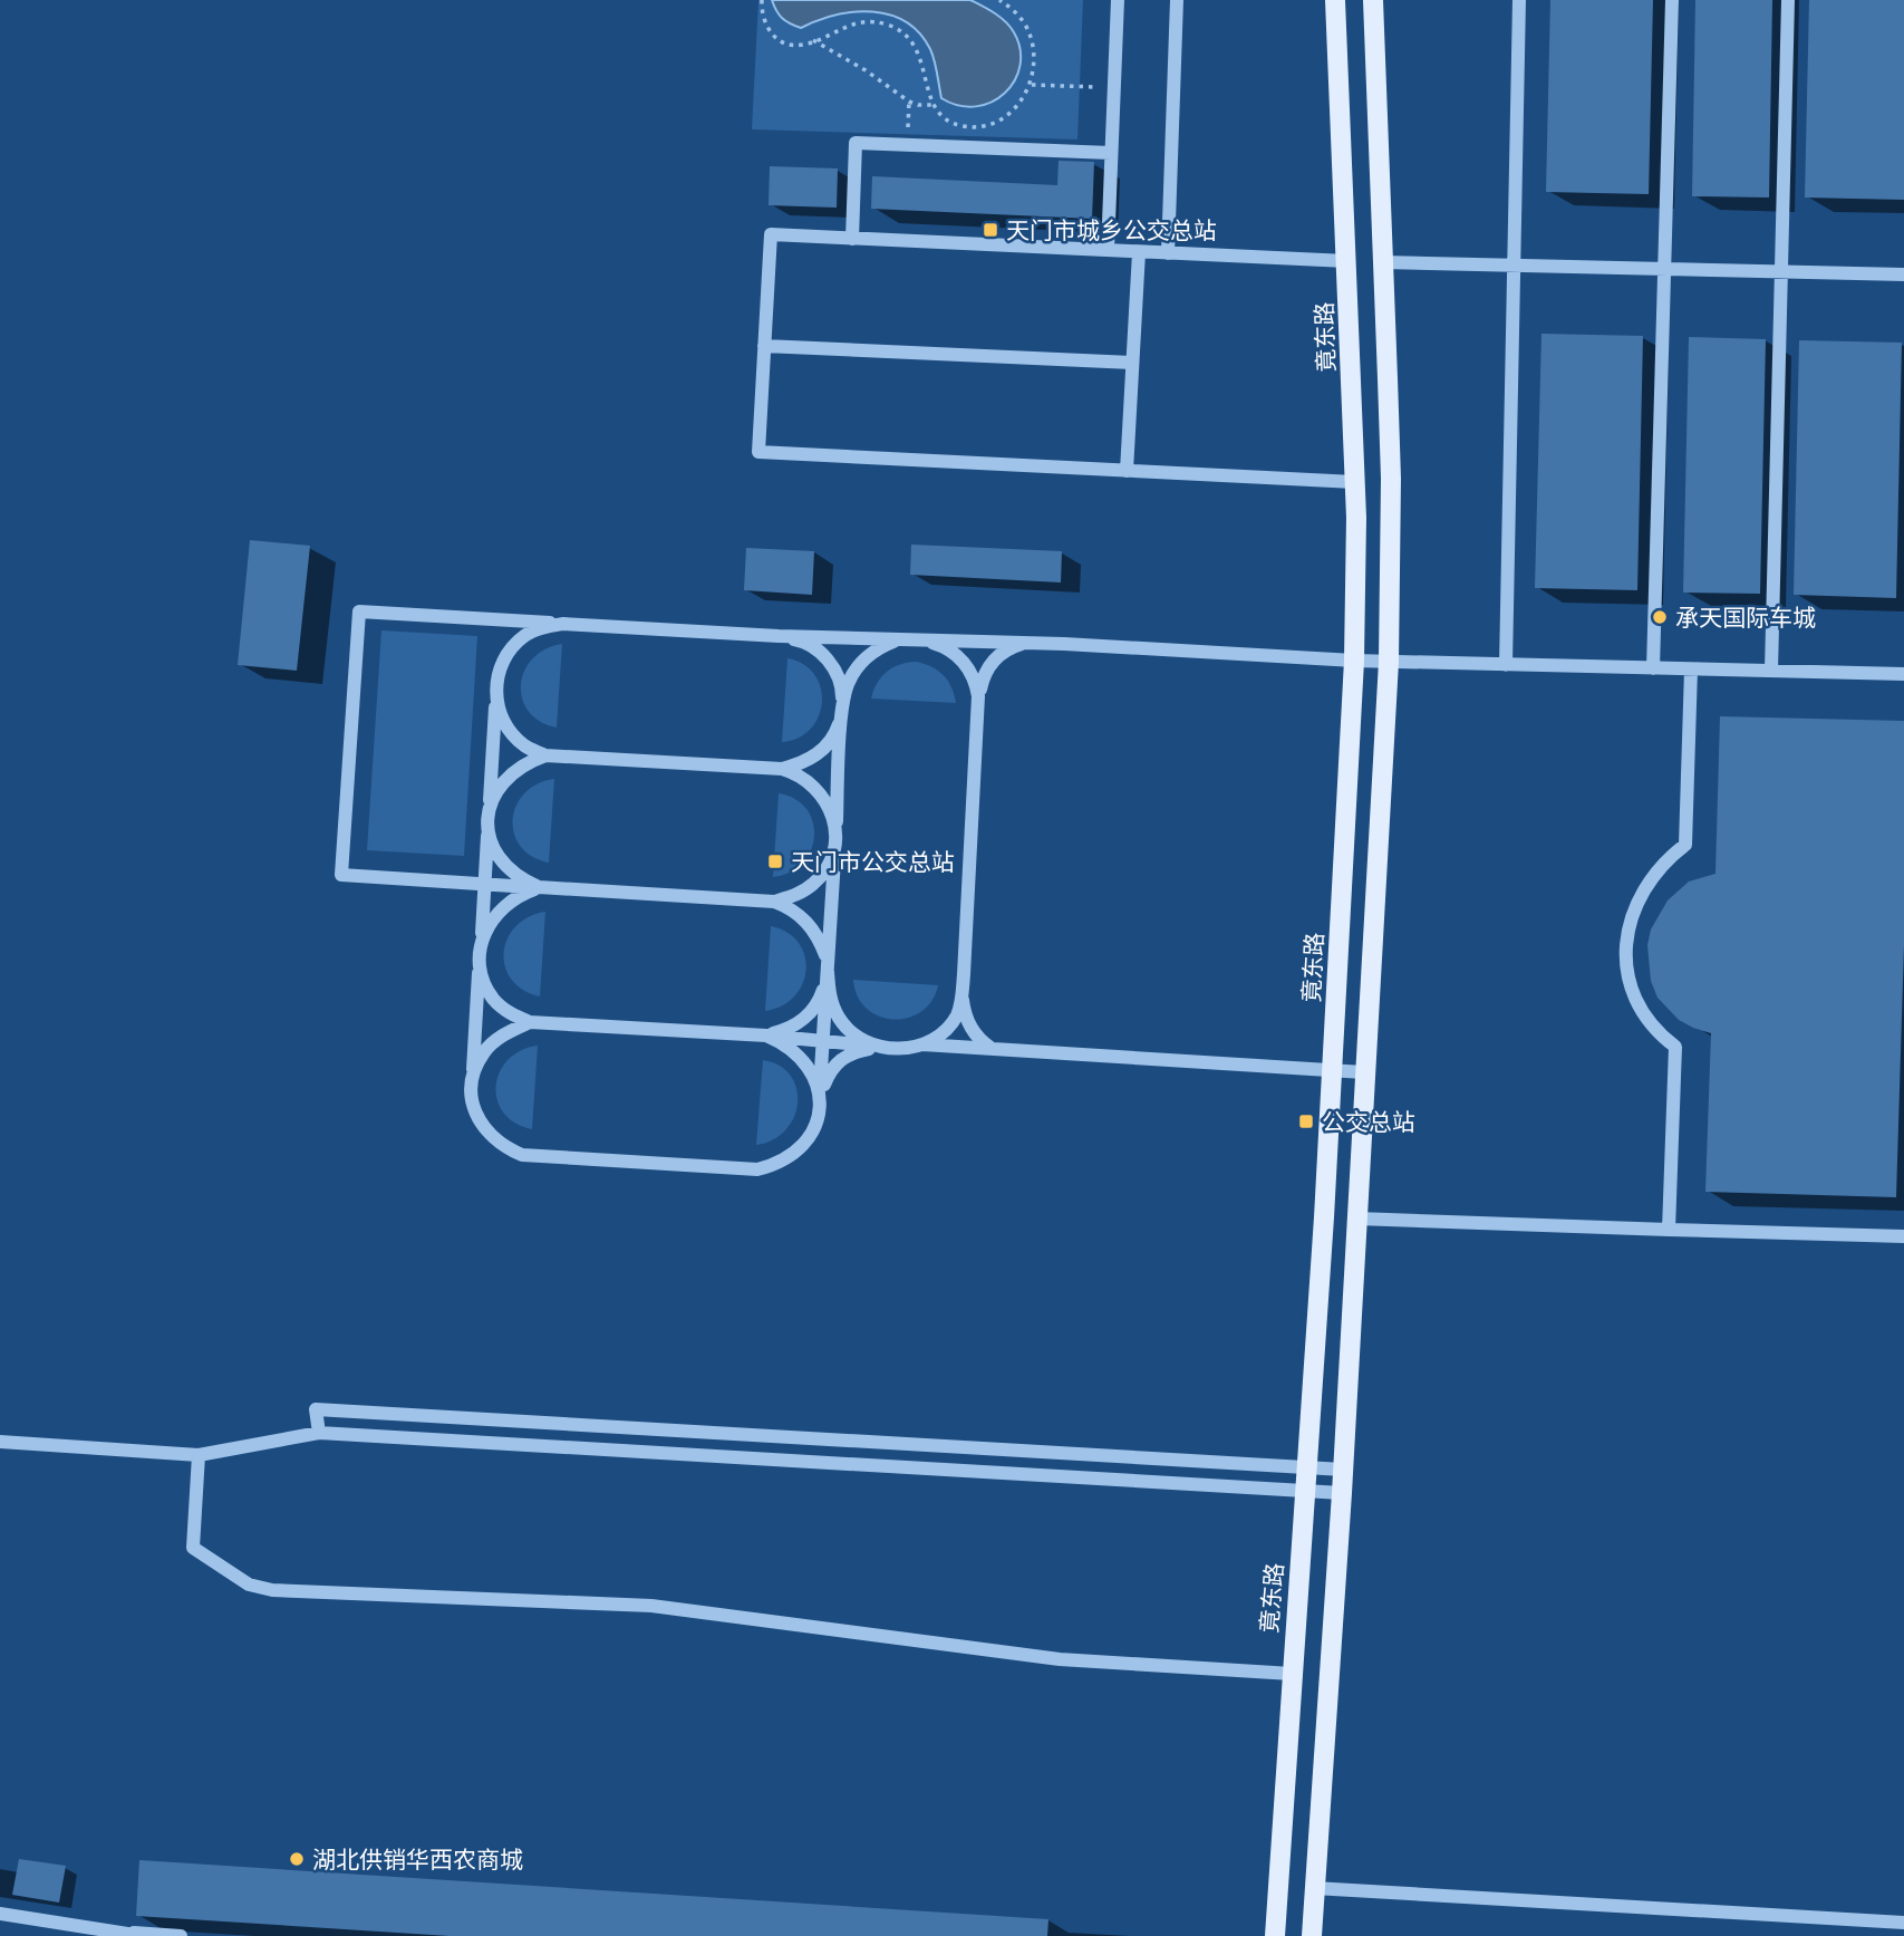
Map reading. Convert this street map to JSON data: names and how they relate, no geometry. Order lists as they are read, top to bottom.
{
  "streets": {
    "main road": ["竟东路"]
  },
  "places": {
    "transit": ["天门市城乡公交总站", "天门市公交总站", "公交总站"],
    "other": ["承天国际车城", "湖北供销华西农商城"]
  }
}
